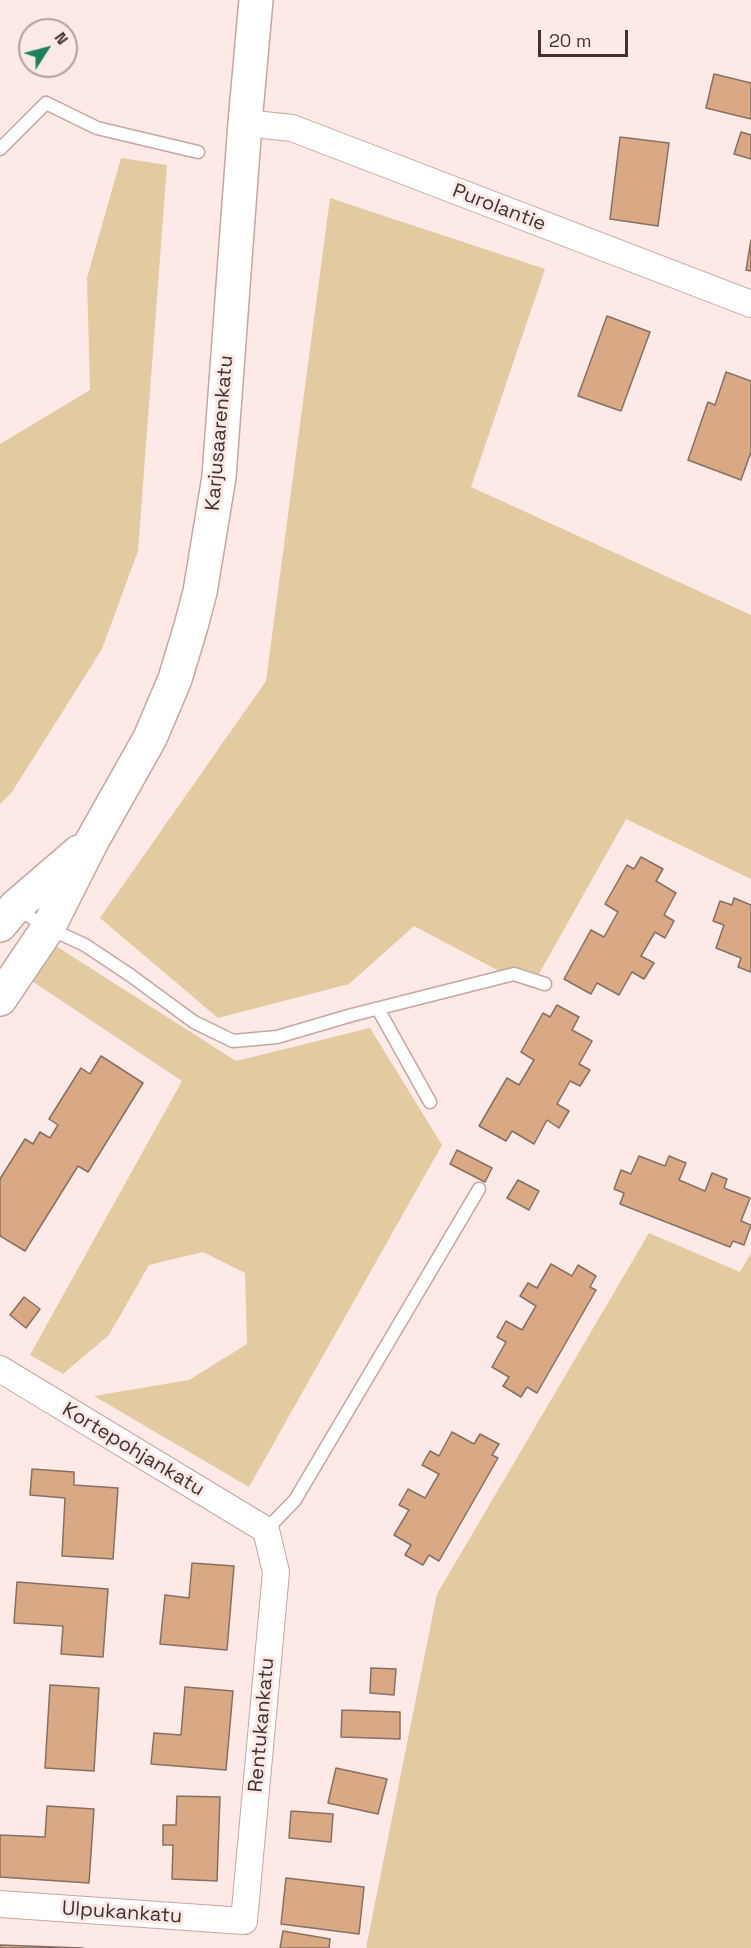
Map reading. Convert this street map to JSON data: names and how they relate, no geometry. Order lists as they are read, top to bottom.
{
  "streets": {
    "street": [
      "Purolantie",
      "Karjusaarenkatu",
      "Kortepohjankatu",
      "Rentukankatu",
      "Ulpukankatu"
    ]
  },
  "crossings": [
    ["Purolantie", "Karjusaarenkatu"],
    ["Kortepohjankatu", "Rentukankatu"],
    ["Rentukankatu", "Ulpukankatu"]
  ],
  "scale_bar": "20 m",
  "north": "top right"
}
